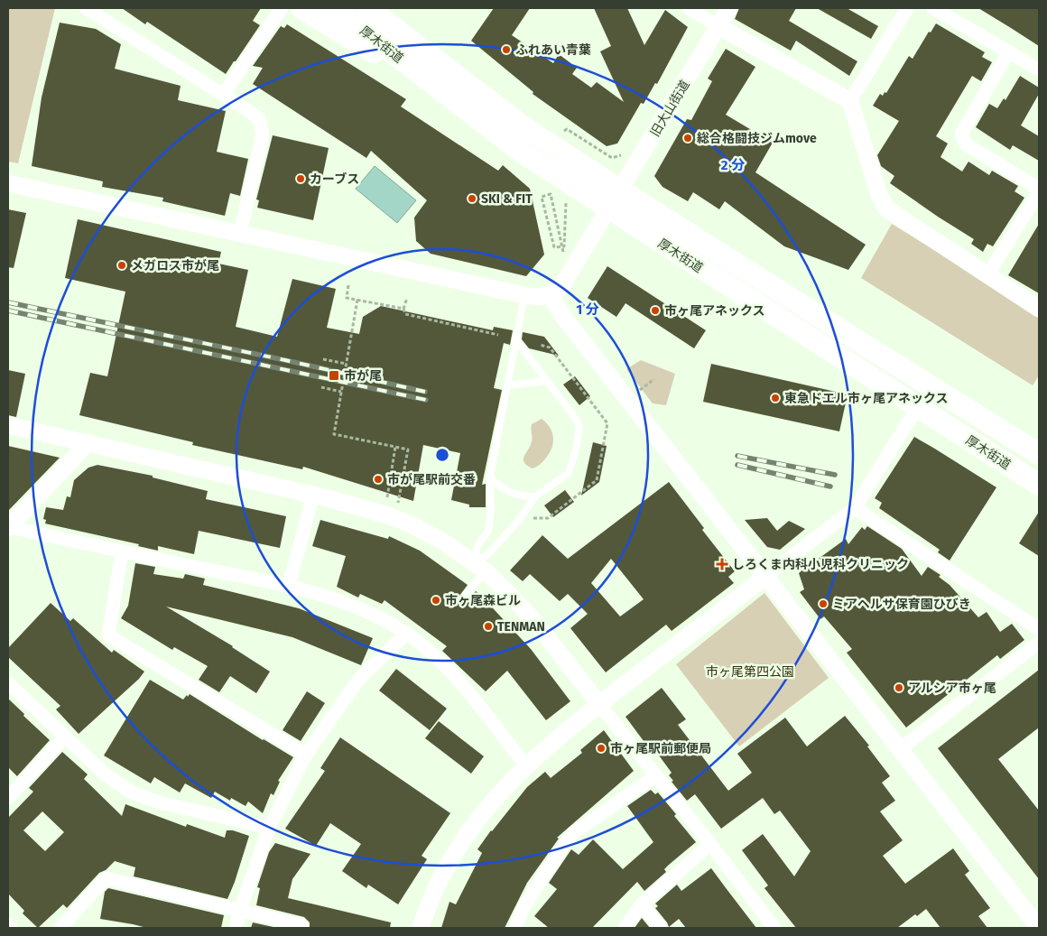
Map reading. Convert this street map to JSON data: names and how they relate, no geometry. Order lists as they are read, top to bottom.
{
  "streets": {
    "highway": ["厚木街道"],
    "street": ["旧大山街道"]
  },
  "crossings": [
    ["厚木街道", "旧大山街道"]
  ],
  "parks": ["市ヶ尾第四公園"],
  "places": {
    "other": [
      "ふれあい青葉",
      "総合格闘技ジムmove",
      "カーブス",
      "SKI & FIT",
      "メガロス市が尾",
      "市ヶ尾アネックス",
      "東急ドエル市ヶ尾アネックス",
      "市が尾駅前交番",
      "市ヶ尾森ビル",
      "ミアヘルサ保育園ひびき",
      "TENMAN",
      "アルシア市ヶ尾",
      "市ヶ尾駅前郵便局"
    ],
    "transit": ["市が尾"],
    "health": ["しろくま内科小児科クリニック"]
  },
  "rings": ["2 分", "1 分"]
}
